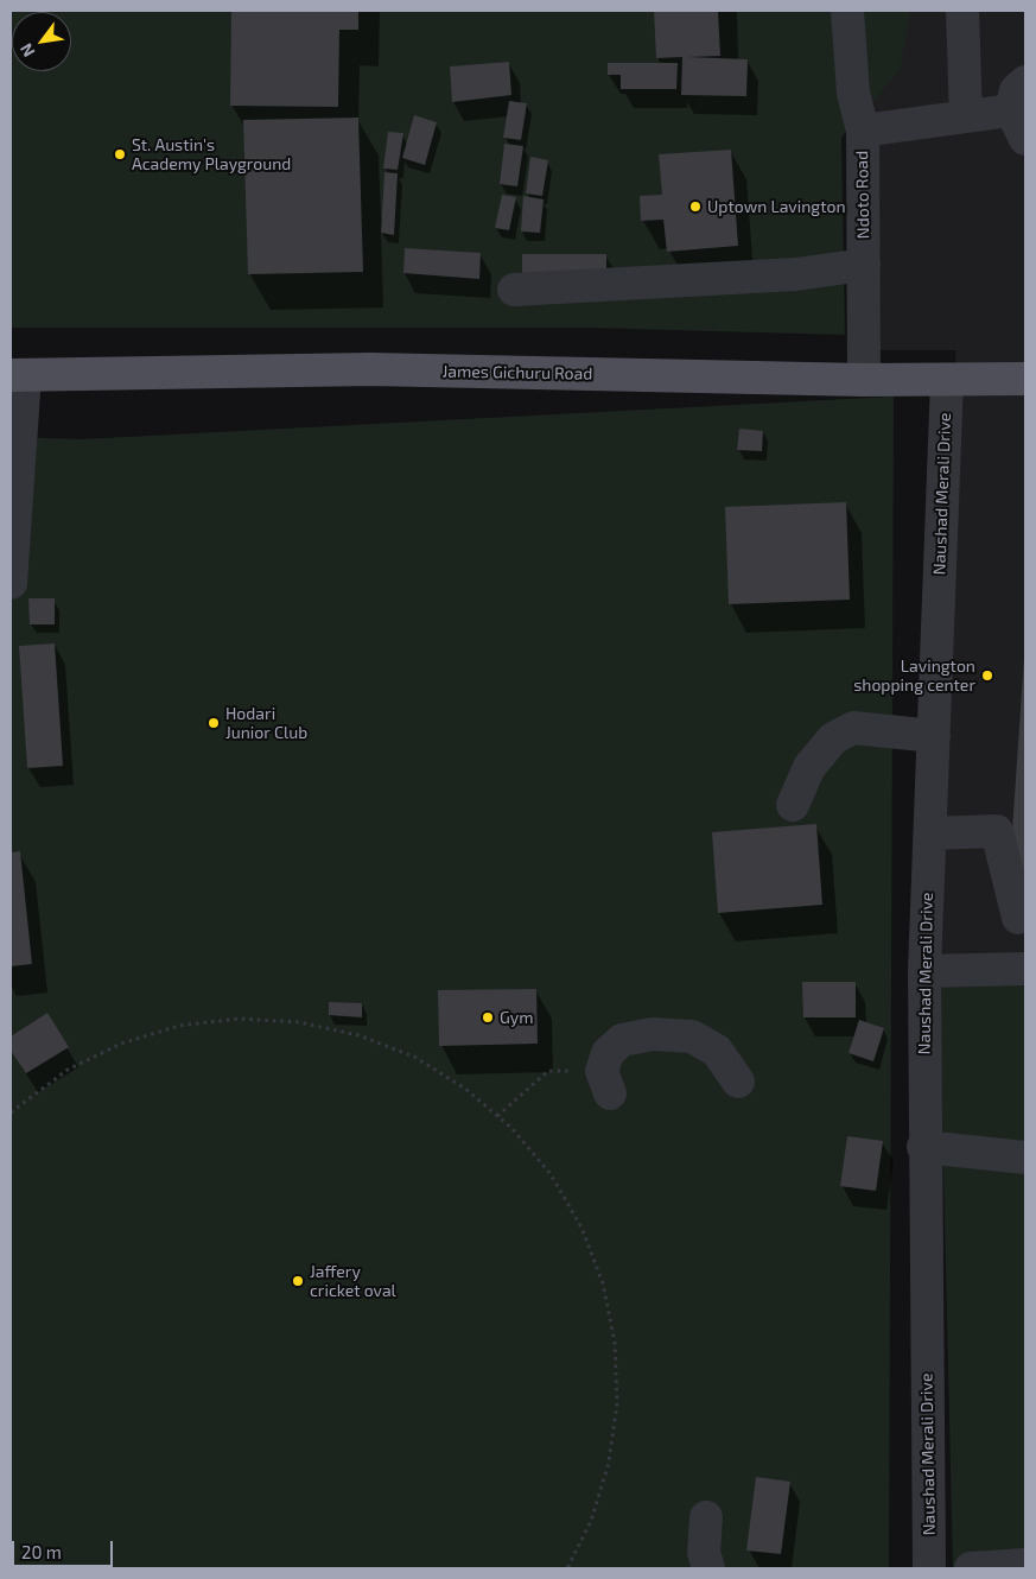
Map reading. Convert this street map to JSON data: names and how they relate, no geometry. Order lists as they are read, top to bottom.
{
  "streets": {
    "main road": ["James Gichuru Road"],
    "street": ["Ndoto Road", "Naushad Merali Drive"]
  },
  "crossings": [
    ["Ndoto Road", "James Gichuru Road"],
    ["James Gichuru Road", "Naushad Merali Drive"]
  ],
  "places": [
    "St. Austin's Academy Playground",
    "Uptown Lavington",
    "Lavington shopping center",
    "Hodari Junior Club",
    "Gym",
    "Jaffery cricket oval"
  ],
  "scale_bar": "20 m",
  "north": "bottom left"
}
